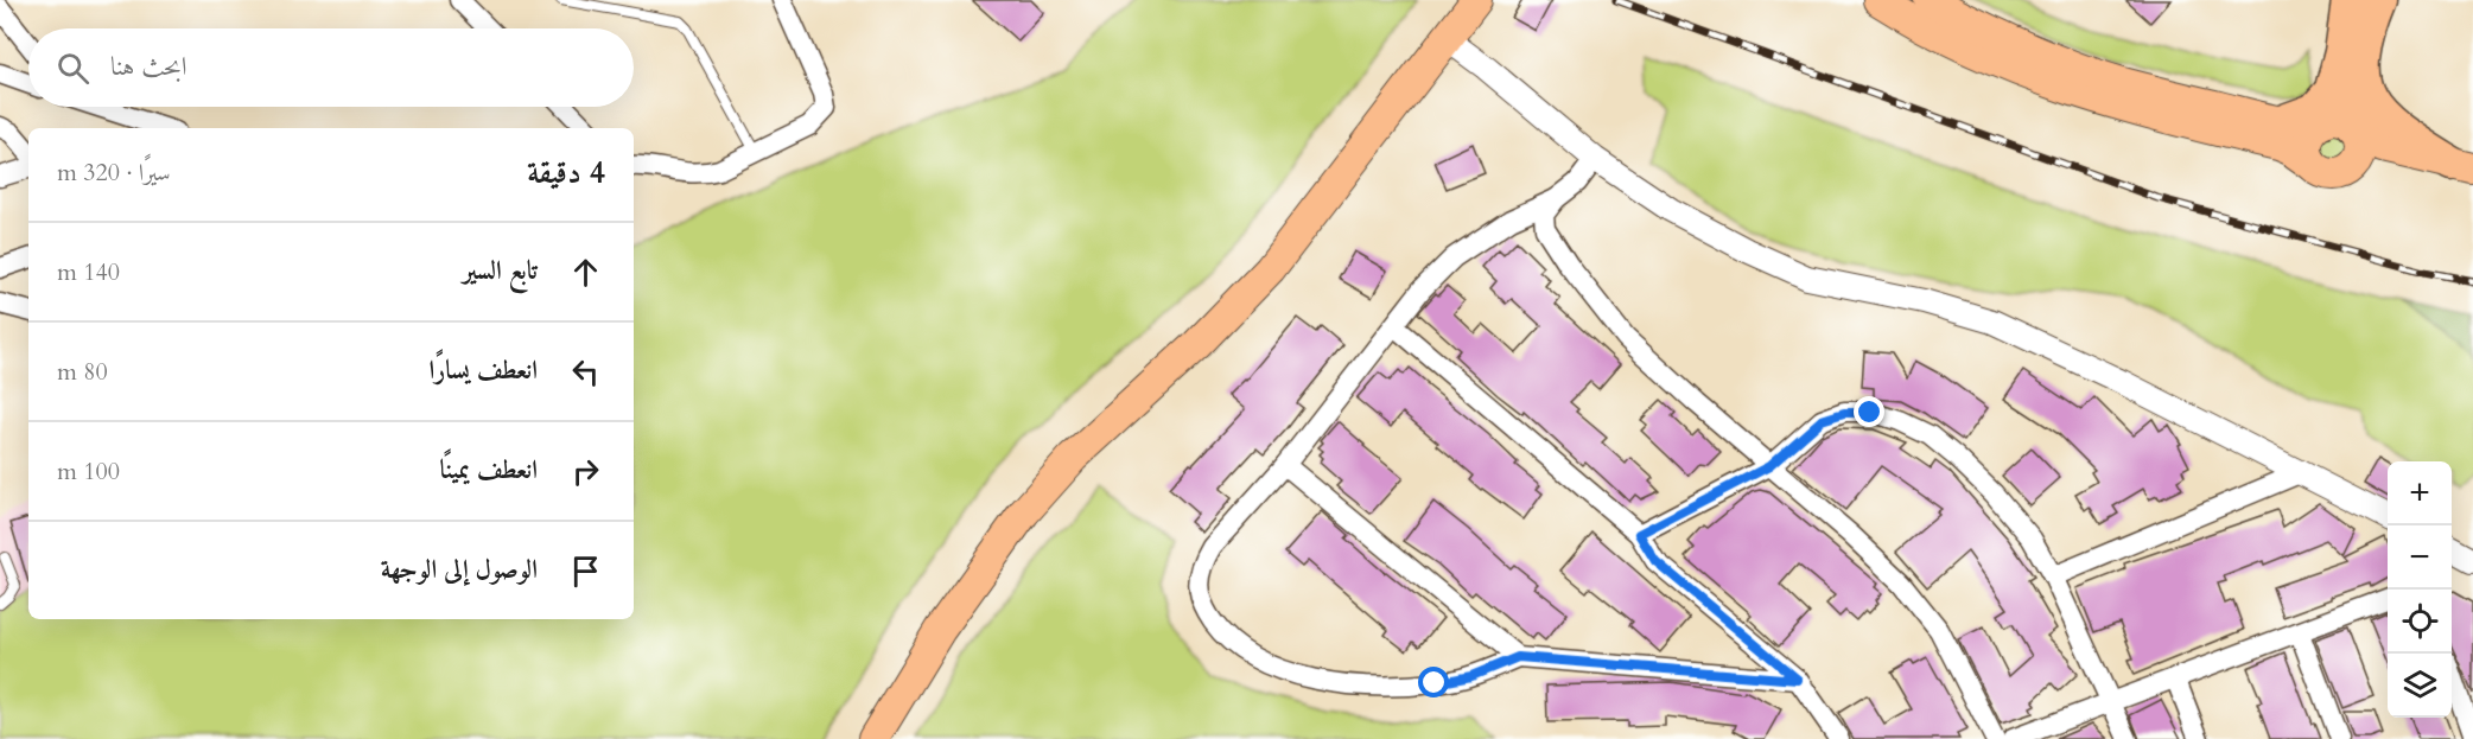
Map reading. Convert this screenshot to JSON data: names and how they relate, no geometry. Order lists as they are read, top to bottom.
{
  "page": {
    "search": "ابحث هنا",
    "heading": ["4 دقيقة", "سيرًا · 320 m"],
    "list": [
      ["تابع السير", "140 m"],
      ["انعطف يسارًا", "80 m"],
      ["انعطف يمينًا", "100 m"],
      "الوصول إلى الوجهة"
    ],
    "map_buttons": ["+", "−"]
  }
}
